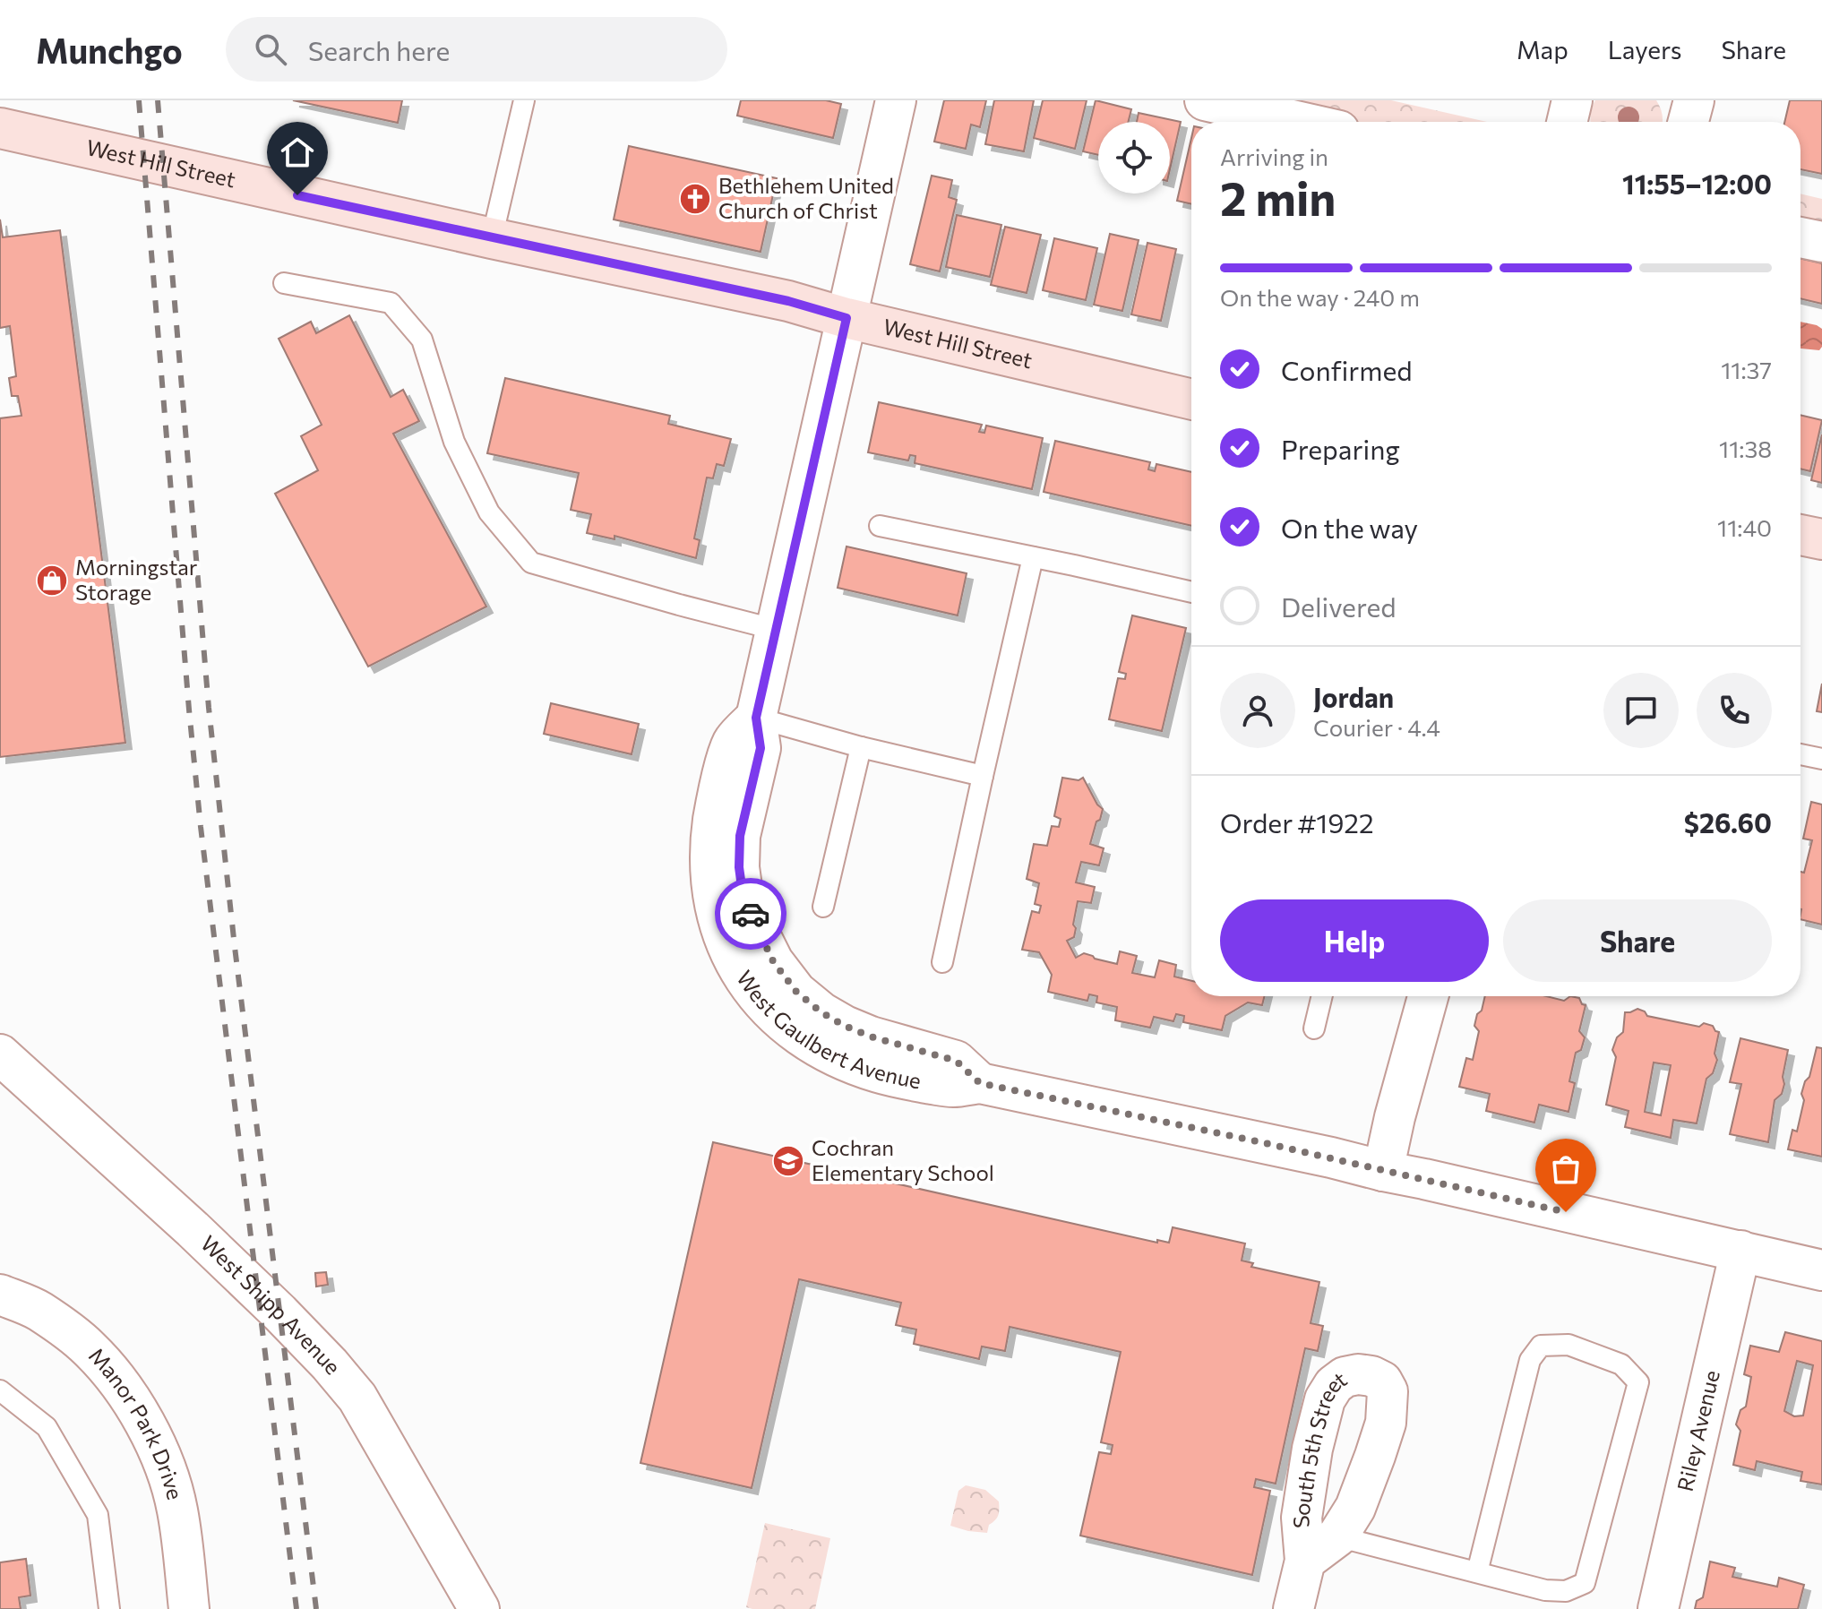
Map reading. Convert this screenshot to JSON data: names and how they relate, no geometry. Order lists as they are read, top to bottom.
{
  "streets": {
    "street": [
      "West Hill Street",
      "West Gaulbert Avenue",
      "West Shipp Avenue",
      "Manor Park Drive",
      "Riley Avenue",
      "South 5th Street"
    ]
  },
  "crossings": [
    ["West Hill Street", "West Gaulbert Avenue"],
    ["West Gaulbert Avenue", "Riley Avenue"]
  ],
  "places": {
    "church": ["Bethlehem United Church of Christ"],
    "shop": ["Morningstar Storage"],
    "school or university": ["Cochran Elementary School"]
  },
  "page": {
    "header": "Munchgo",
    "search": "Search here",
    "nav": ["Map", "Layers", "Share"],
    "heading": ["2 min", "Arriving in", "11:55–12:00"],
    "panel": [
      "Jordan",
      "Courier · 4.4",
      "Order #1922",
      "$26.60"
    ],
    "bar": "On the way · 240 m",
    "list": [
      ["Confirmed", "11:37"],
      ["Preparing", "11:38"],
      ["On the way", "11:40"],
      "Delivered"
    ],
    "buttons": ["Help", "Share"]
  }
}
